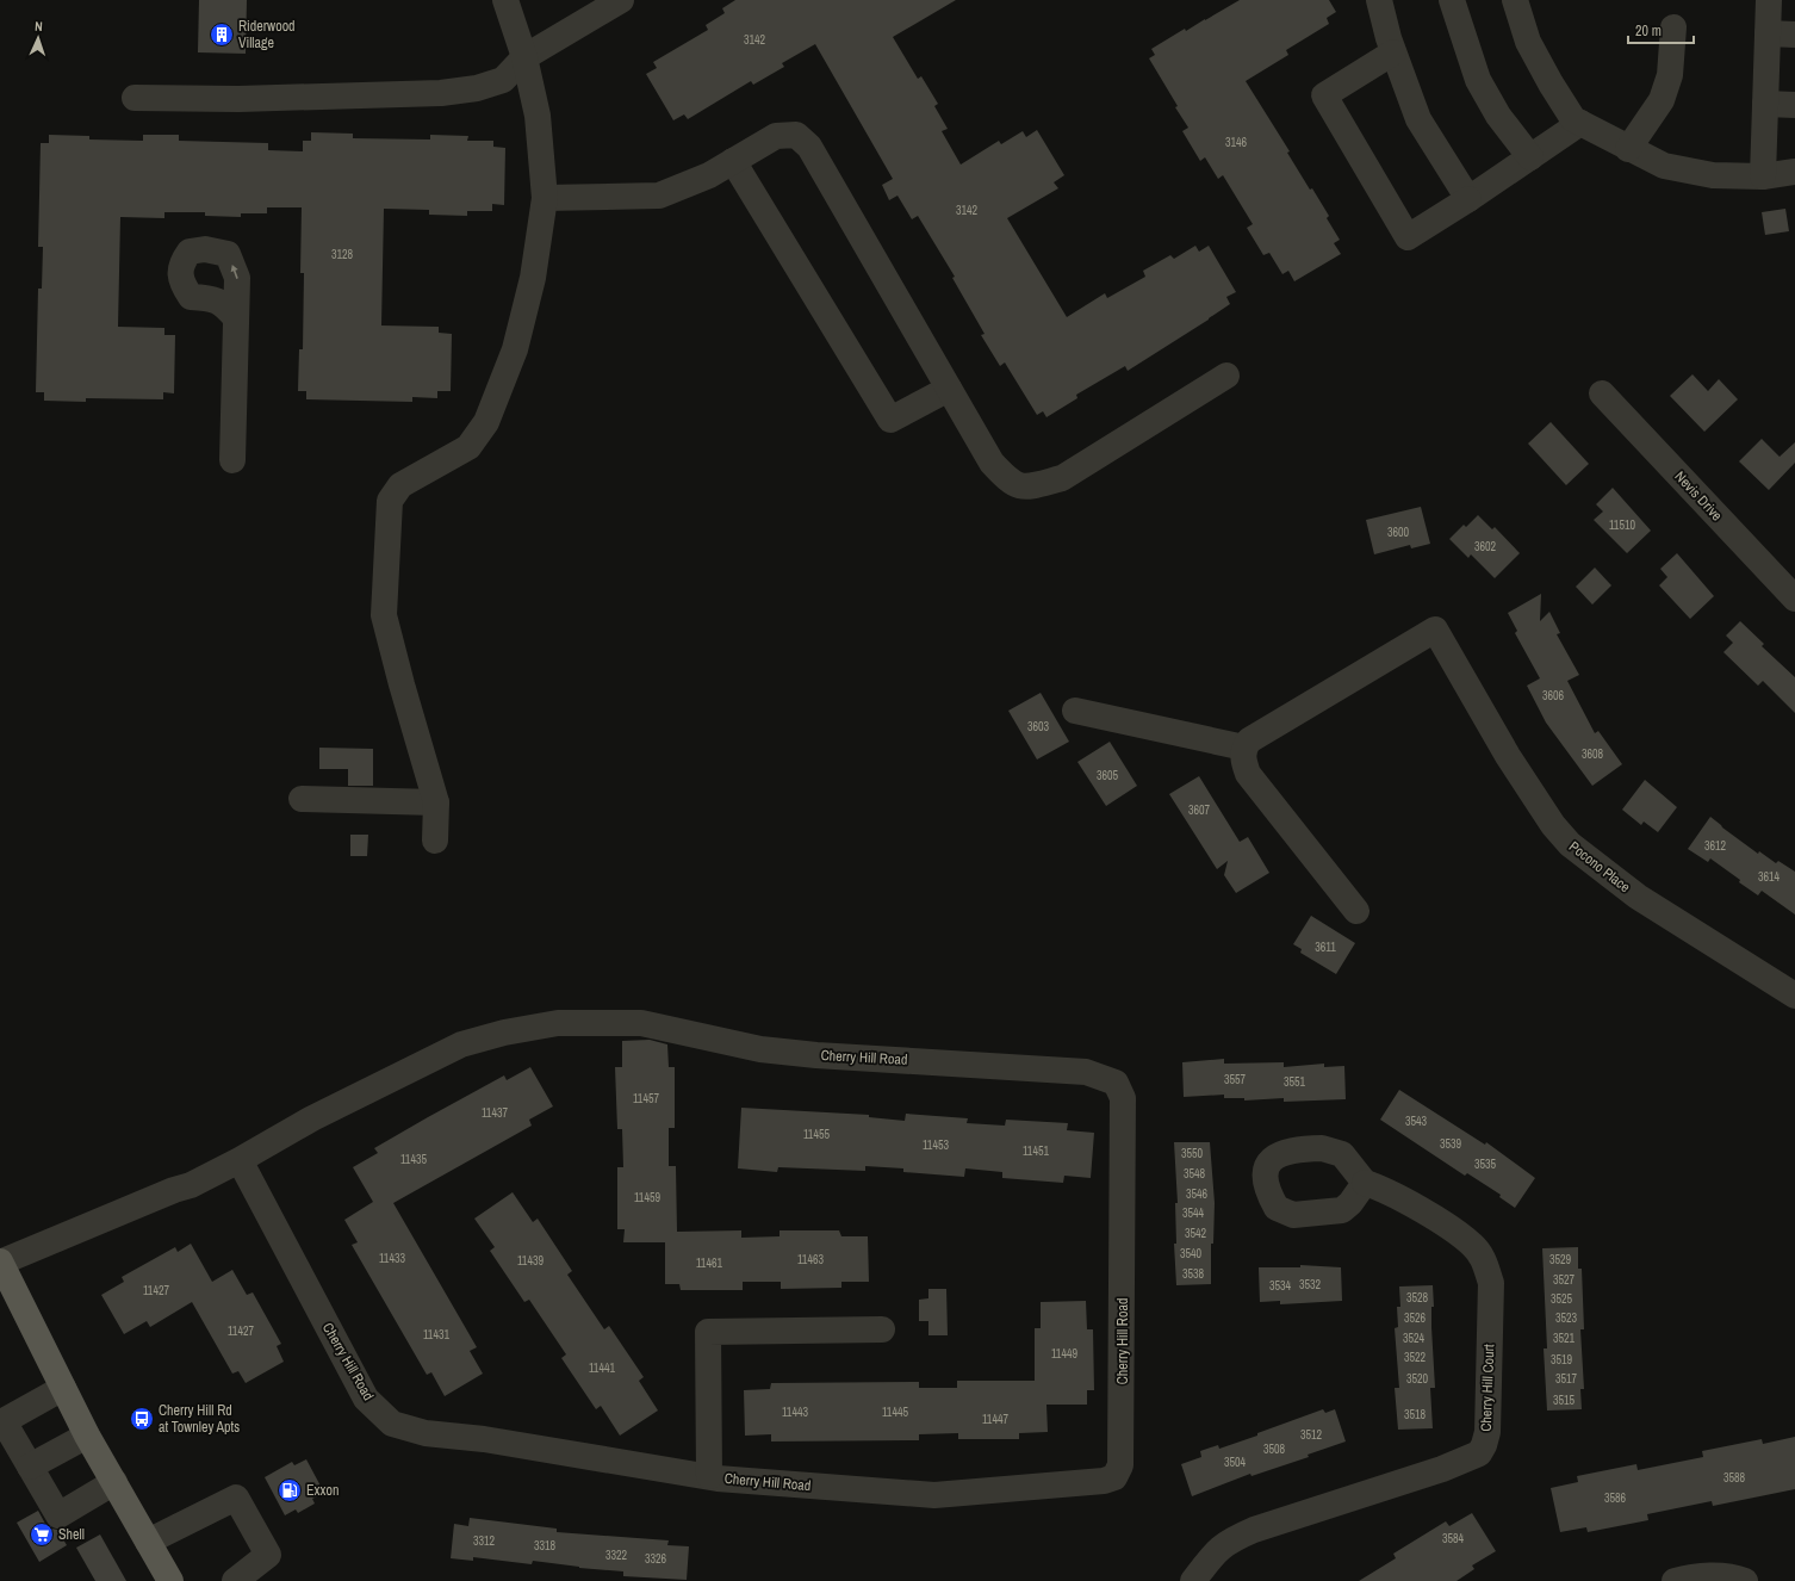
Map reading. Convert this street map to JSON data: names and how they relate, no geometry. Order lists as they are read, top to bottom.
{
  "streets": {
    "main road": ["Cherry Hill Road"],
    "street": ["Nevis Drive", "Pocono Place", "Cherry Hill Court"]
  },
  "places": {
    "building": ["Riderwood Village"],
    "bus stop": ["Cherry Hill Rd at Townley Apts"],
    "fuel station": ["Exxon"],
    "supermarket": ["Shell"]
  },
  "house_numbers": [
    "3142",
    "3146",
    "3142",
    "3128",
    "11510",
    "3600",
    "3602",
    "3606",
    "3603",
    "3608",
    "3605",
    "3607",
    "3612",
    "3614",
    "3611",
    "3557",
    "3551",
    "11457",
    "11437",
    "3543",
    "11455",
    "3539",
    "11453",
    "11451",
    "3550",
    "11435",
    "3535",
    "3548",
    "3546",
    "11459",
    "3544",
    "3542",
    "3540",
    "11433",
    "11463",
    "3529",
    "11439",
    "11461",
    "3538",
    "3527",
    "3532",
    "3534",
    "11427",
    "3528",
    "3525",
    "3526",
    "3523",
    "11427",
    "11431",
    "3524",
    "3521",
    "11449",
    "3522",
    "3519",
    "11441",
    "3520",
    "3517",
    "3515",
    "11443",
    "11445",
    "3518",
    "11447",
    "3512",
    "3508",
    "3504",
    "3588",
    "3586",
    "3584",
    "3312",
    "3318",
    "3322",
    "3326"
  ],
  "scale_bar": "20 m",
  "north": "top"
}
